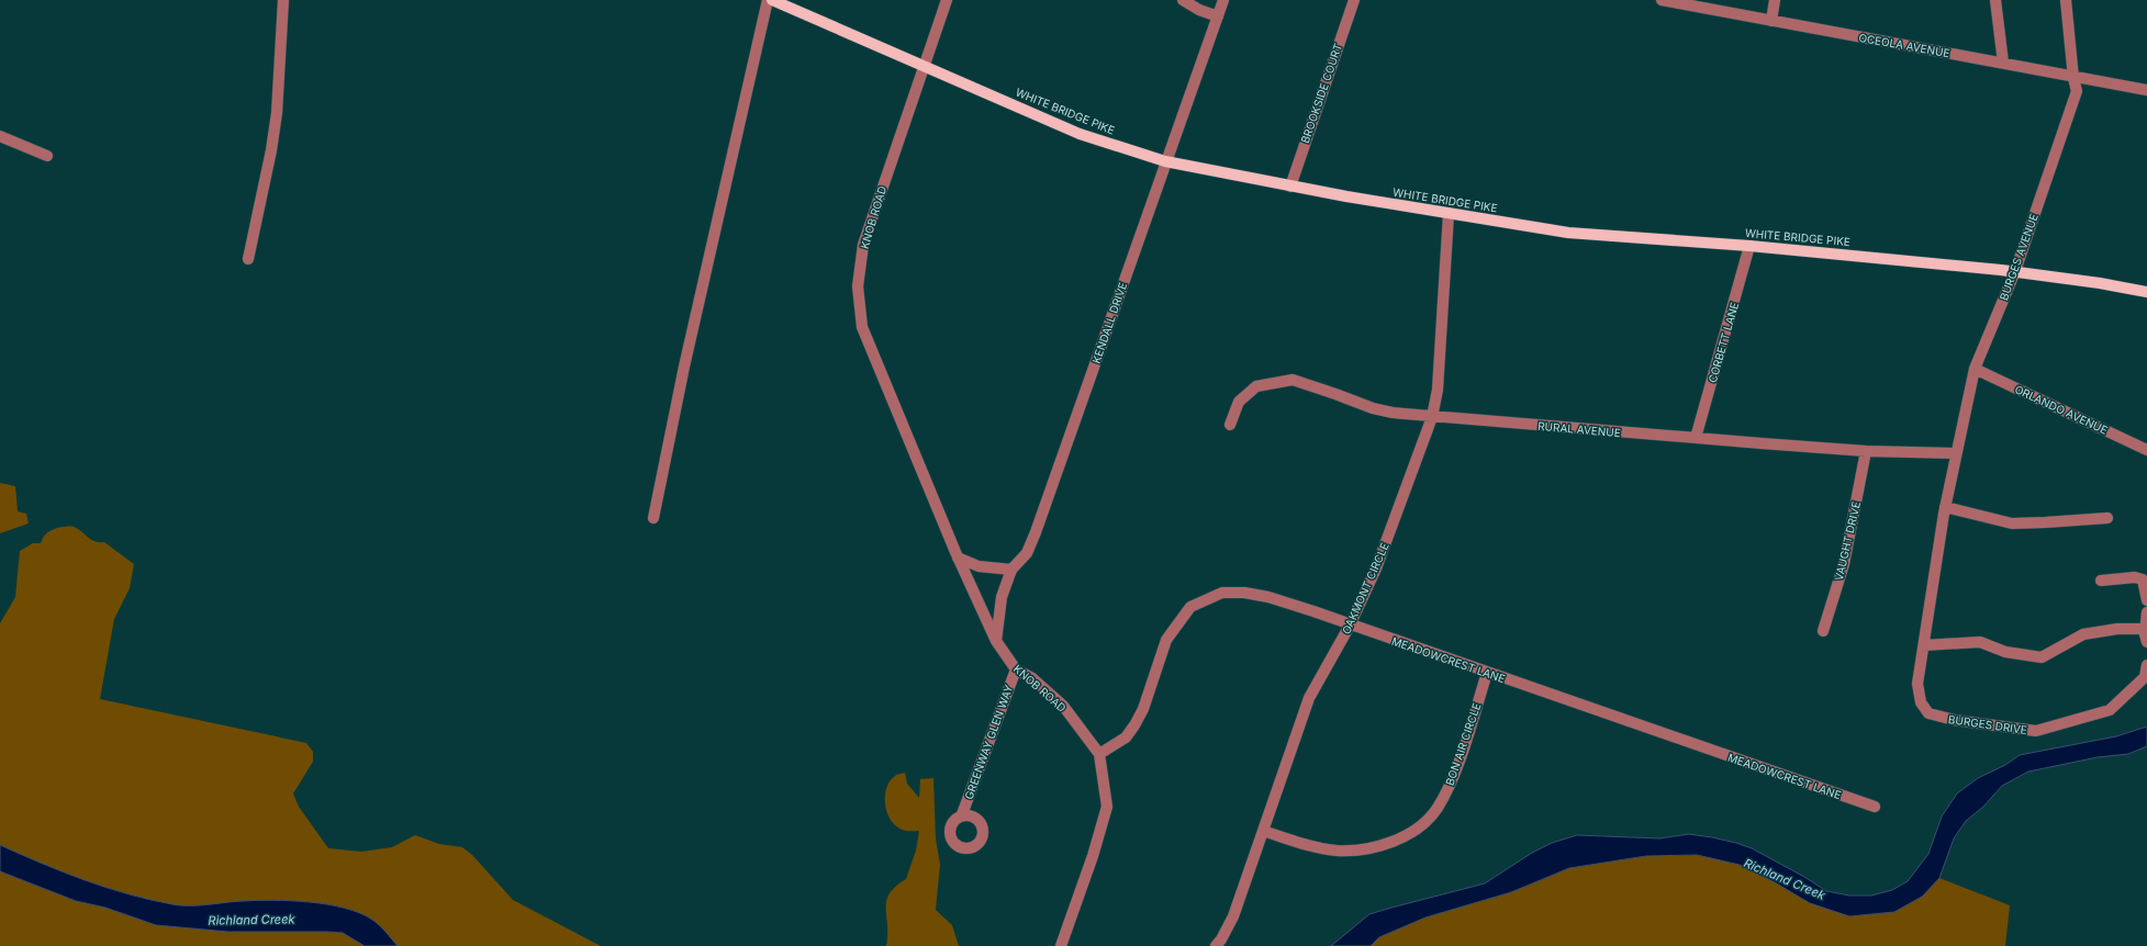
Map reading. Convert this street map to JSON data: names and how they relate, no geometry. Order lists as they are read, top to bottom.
{
  "streets": {
    "main road": ["WHITE BRIDGE PIKE"],
    "street": [
      "OCEOLA AVENUE",
      "BROOKSIDE COURT",
      "KNOB ROAD",
      "BURGES AVENUE",
      "KENDALL DRIVE",
      "CORBETT LANE",
      "ORLANDO AVENUE",
      "RURAL AVENUE",
      "VAUGHT DRIVE",
      "OAKMONT CIRCLE",
      "MEADOWCREST LANE",
      "BURGES DRIVE",
      "GREENWAY GLEN WAY",
      "BON AIR CIRCLE"
    ]
  },
  "crossings": [
    ["OCEOLA AVENUE", "BURGES AVENUE"],
    ["BROOKSIDE COURT", "WHITE BRIDGE PIKE"],
    ["WHITE BRIDGE PIKE", "KNOB ROAD"],
    ["WHITE BRIDGE PIKE", "BURGES AVENUE"],
    ["WHITE BRIDGE PIKE", "KENDALL DRIVE"],
    ["WHITE BRIDGE PIKE", "CORBETT LANE"],
    ["WHITE BRIDGE PIKE", "OAKMONT CIRCLE"],
    ["KNOB ROAD", "KENDALL DRIVE"],
    ["KNOB ROAD", "MEADOWCREST LANE"],
    ["KNOB ROAD", "GREENWAY GLEN WAY"],
    ["BURGES AVENUE", "ORLANDO AVENUE"],
    ["BURGES AVENUE", "RURAL AVENUE"],
    ["BURGES AVENUE", "BURGES DRIVE"],
    ["CORBETT LANE", "RURAL AVENUE"],
    ["RURAL AVENUE", "VAUGHT DRIVE"],
    ["RURAL AVENUE", "OAKMONT CIRCLE"],
    ["OAKMONT CIRCLE", "MEADOWCREST LANE"],
    ["OAKMONT CIRCLE", "BON AIR CIRCLE"],
    ["MEADOWCREST LANE", "BON AIR CIRCLE"]
  ],
  "water": ["Richland Creek"]
}
